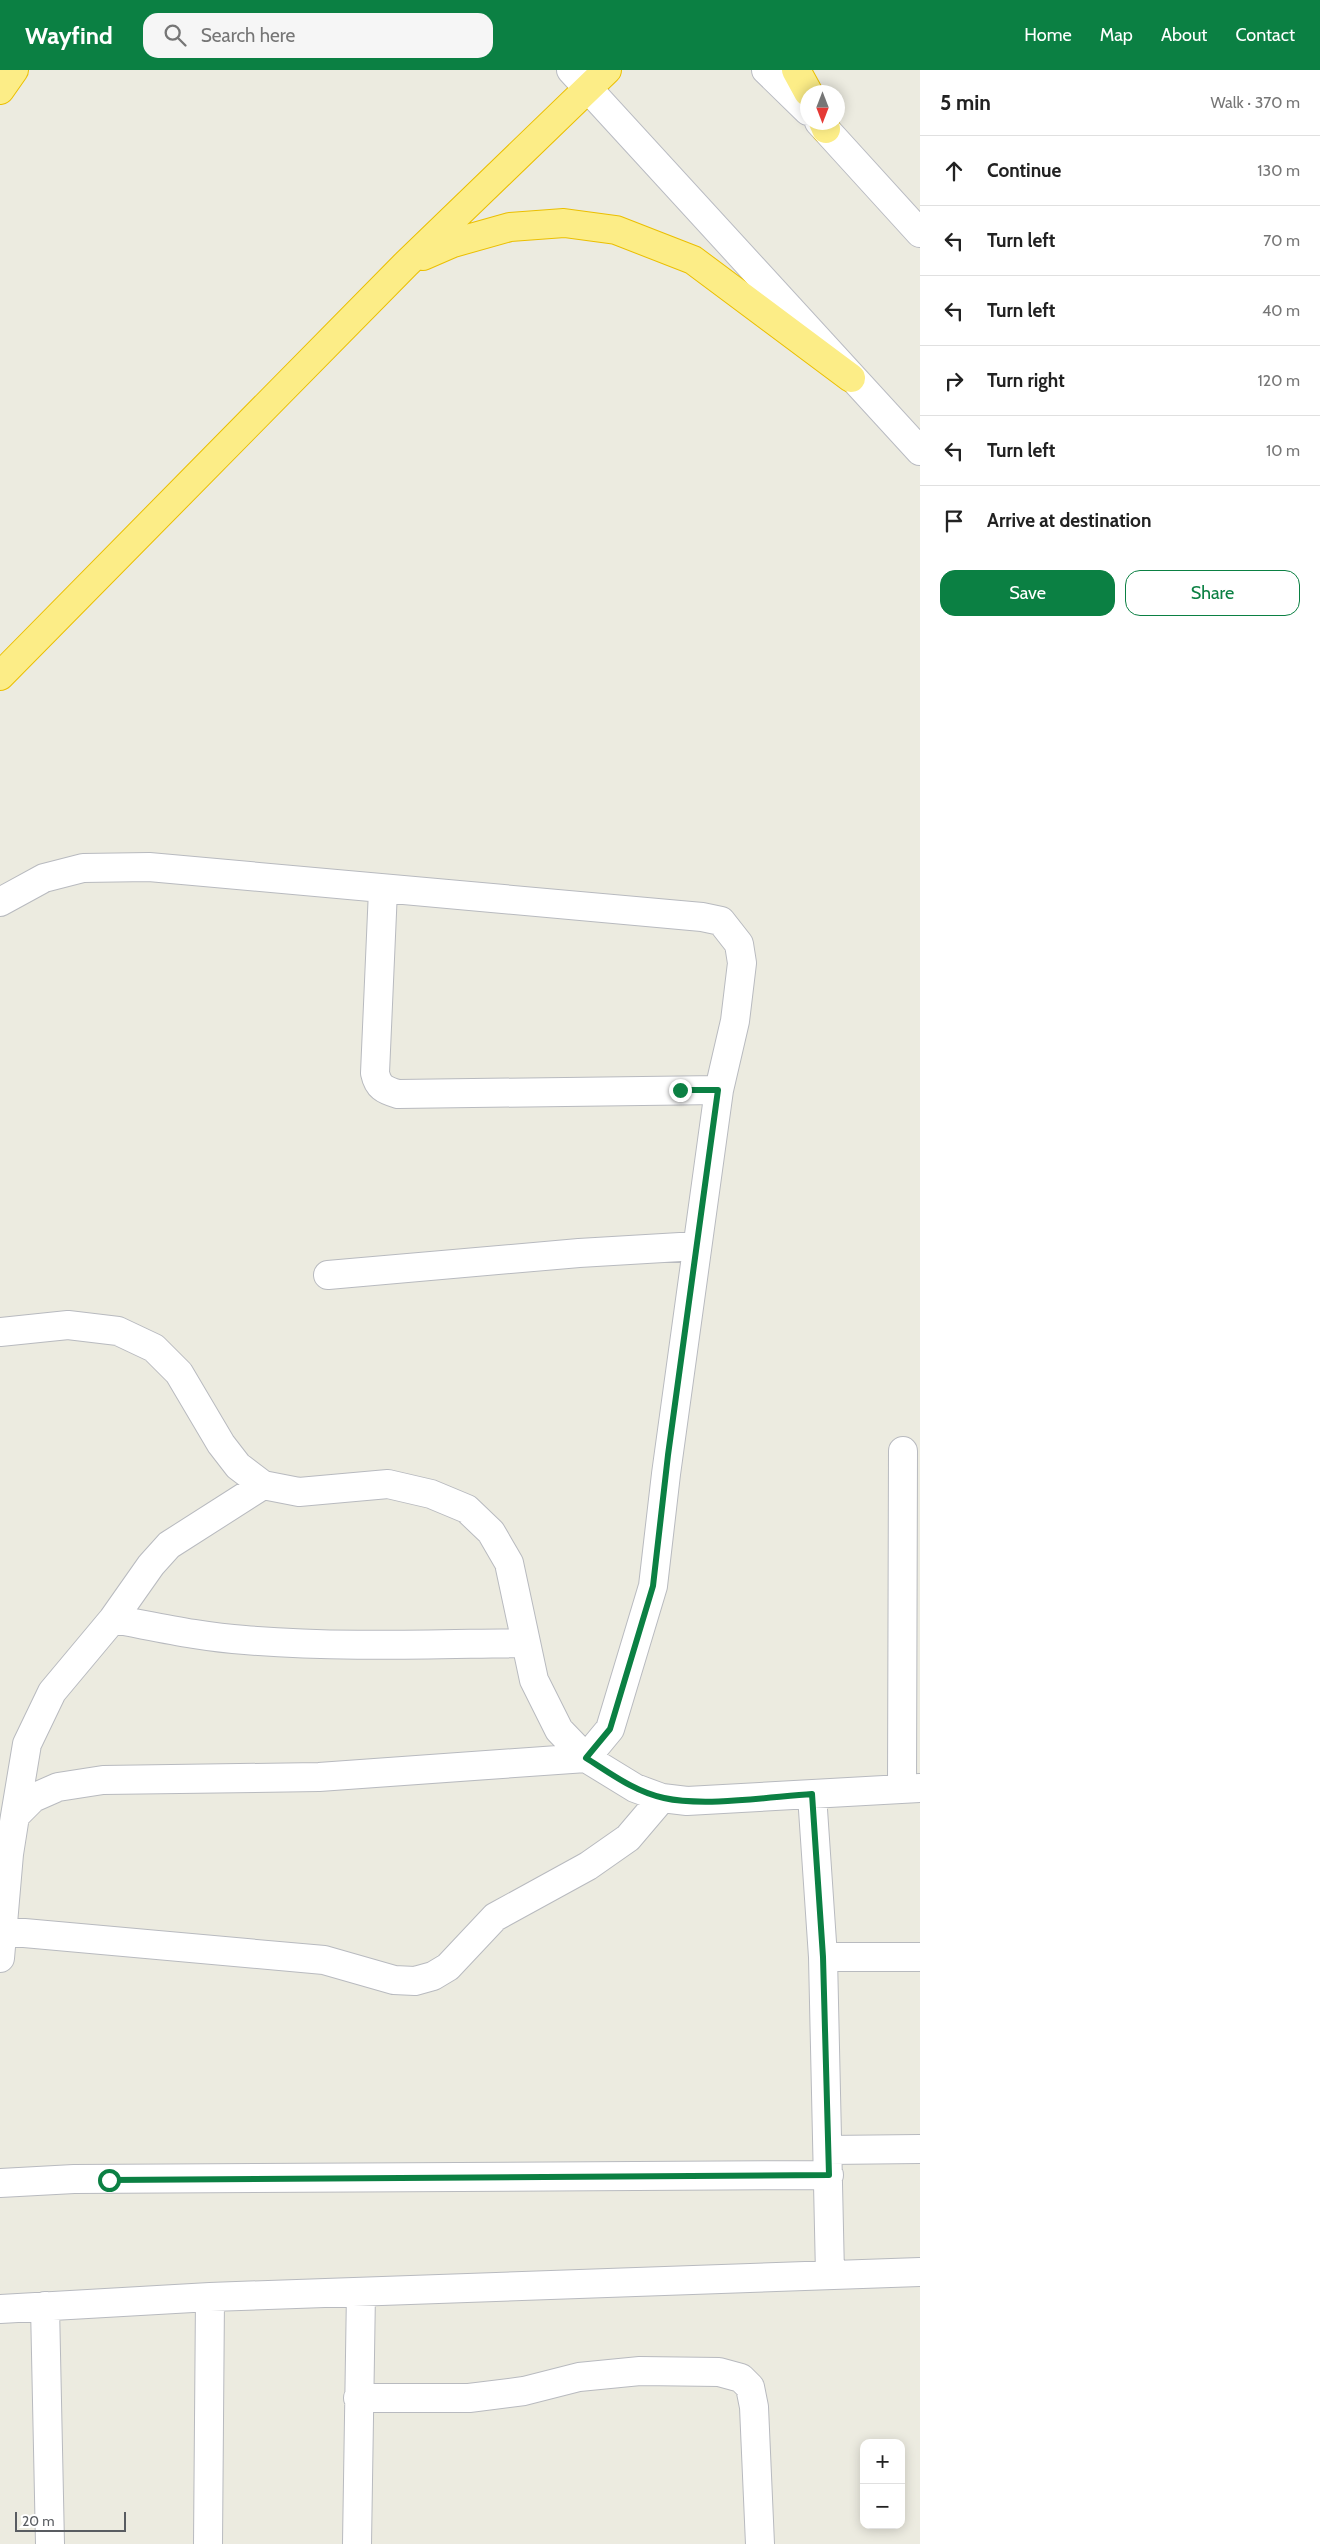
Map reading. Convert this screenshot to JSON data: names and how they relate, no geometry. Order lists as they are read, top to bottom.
{
  "scale_bar": "20 m",
  "north": "bottom",
  "page": {
    "header": "Wayfind",
    "search": "Search here",
    "nav": [
      "Home",
      "Map",
      "About",
      "Contact"
    ],
    "heading": ["5 min", "Walk · 370 m"],
    "list": [
      ["Continue", "130 m"],
      ["Turn left", "70 m"],
      ["Turn left", "40 m"],
      ["Turn right", "120 m"],
      ["Turn left", "10 m"],
      "Arrive at destination"
    ],
    "buttons": ["Save", "Share"],
    "map_buttons": ["+", "−"],
    "scale": "20 m"
  }
}
